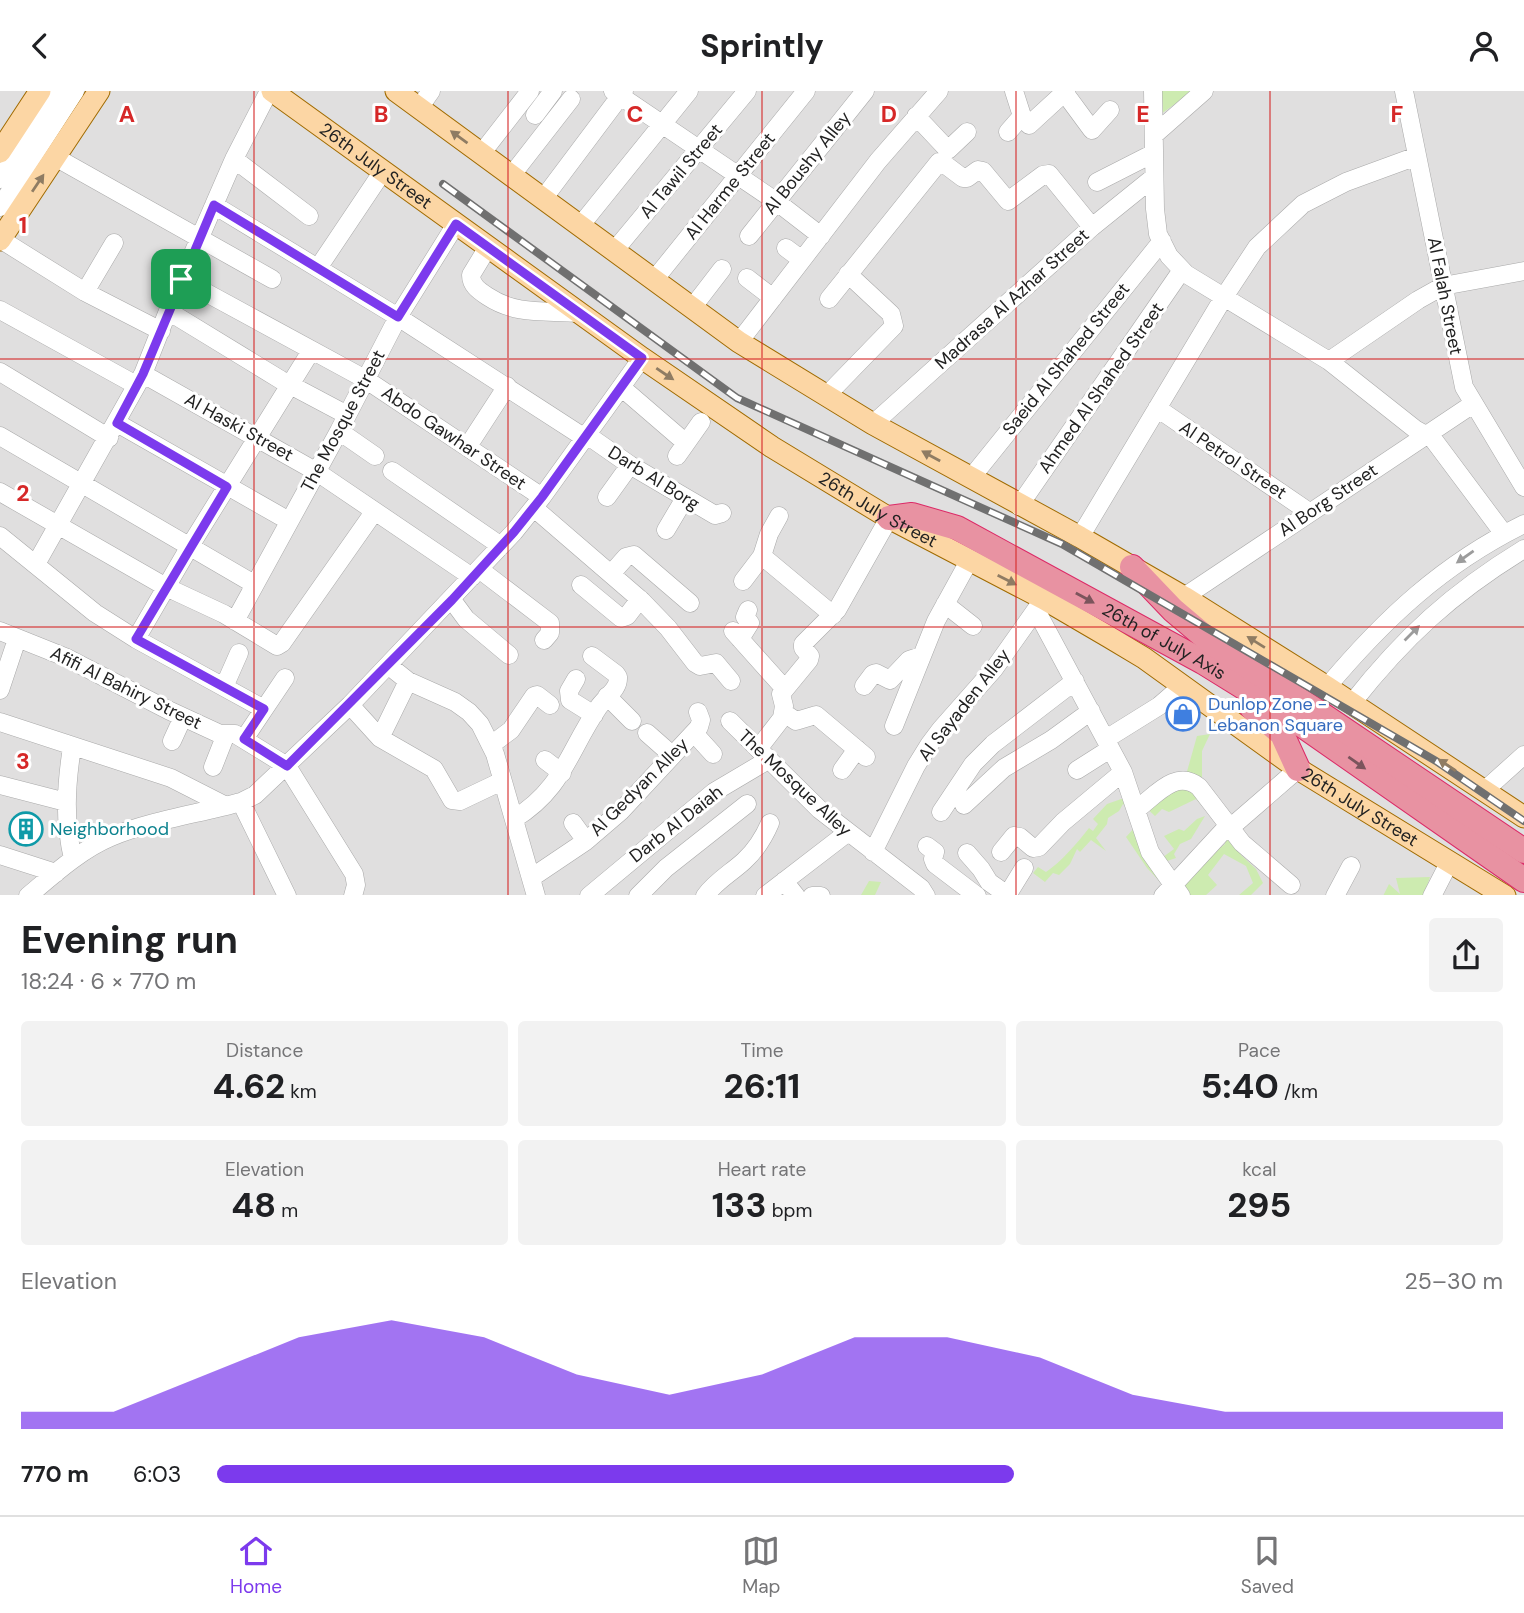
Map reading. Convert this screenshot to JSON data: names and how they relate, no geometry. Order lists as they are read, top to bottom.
{
  "streets": {
    "highway": ["26th of July Axis"],
    "main road": ["26th July Street"],
    "street": [
      "Al Boushy Alley",
      "Al Tawil Street",
      "Al Harme Street",
      "Al Falah Street",
      "Madrasa Al Azhar Street",
      "Saeid Al Shahed Street",
      "Ahmed Al Shahed Street",
      "The Mosque Street",
      "Al Haski Street",
      "Abdo Gawhar Street",
      "Al Petrol Street",
      "Darb Al Borg",
      "Al Borg Street",
      "Afifi Al Bahiry Street",
      "Al Sayaden Alley",
      "The Mosque Alley",
      "Al Gedyan Alley",
      "Darb Al Daiah"
    ]
  },
  "crossings": [
    ["26th July Street", "The Mosque Street"],
    ["26th July Street", "26th of July Axis"],
    ["26th July Street", "Al Sayaden Alley"],
    ["Al Falah Street", "Al Borg Street"],
    ["The Mosque Street", "Al Haski Street"],
    ["The Mosque Street", "Abdo Gawhar Street"],
    ["The Mosque Street", "Darb Al Borg"],
    ["Al Petrol Street", "Al Borg Street"],
    ["Al Sayaden Alley", "The Mosque Alley"],
    ["The Mosque Alley", "Darb Al Daiah"]
  ],
  "places": {
    "shop": ["Dunlop Zone - Lebanon Square"],
    "building": ["Neighborhood"]
  },
  "page": {
    "header": "Sprintly",
    "heading": ["Evening run", "18:24 · 6 × 770 m"],
    "stats": [
      ["Distance", "4.62 km"],
      ["Time", "26:11"],
      ["Pace", "5:40 /km"],
      ["Elevation", "48 m"],
      ["Heart rate", "133 bpm"],
      ["kcal", "295"]
    ],
    "chart": ["Elevation", "25–30 m"],
    "list": [
      {
        "name": "770 m",
        "note": "6:03"
      }
    ],
    "tabs": ["Home", "Map", "Saved"]
  },
  "grid": {
    "columns": [
      "A",
      "B",
      "C",
      "D",
      "E",
      "F"
    ],
    "rows": ["1", "2", "3"]
  }
}
